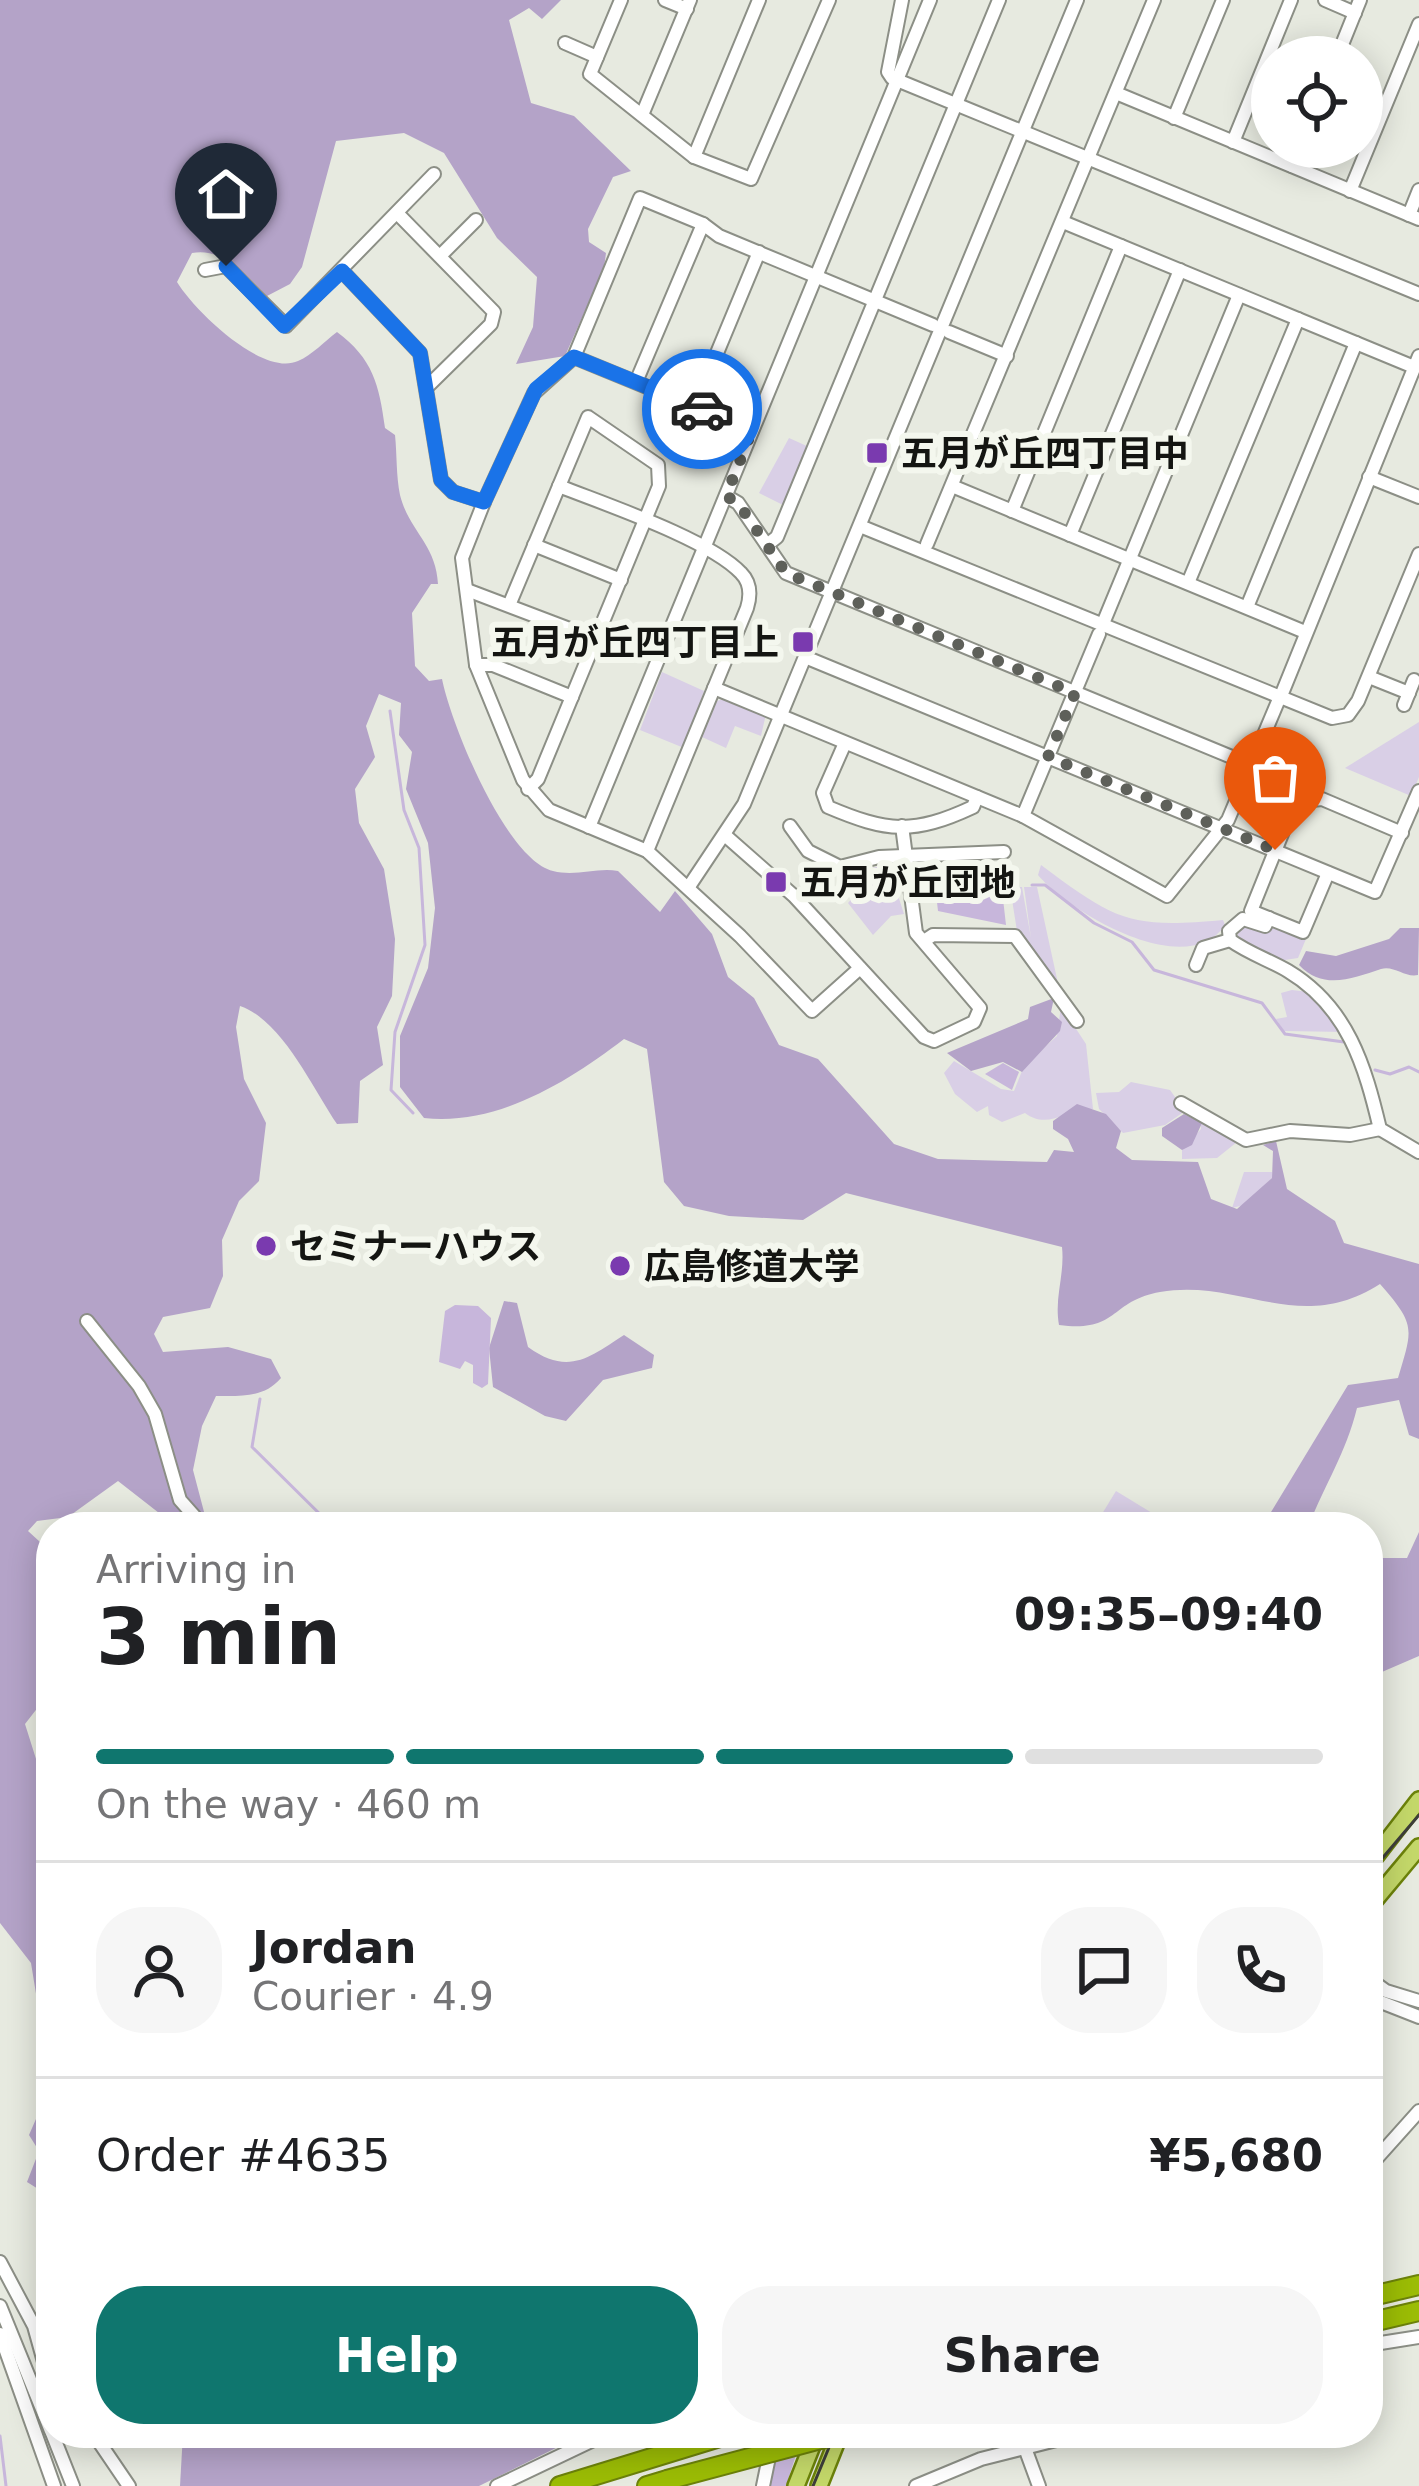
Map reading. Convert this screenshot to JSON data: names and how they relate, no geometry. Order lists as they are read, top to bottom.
{
  "places": {
    "transit": ["五月が丘四丁目中", "五月が丘四丁目上", "五月が丘団地"],
    "other": ["セミナーハウス", "広島修道大学"]
  },
  "page": {
    "heading": ["3 min", "Arriving in", "09:35–09:40"],
    "panel": [
      "Jordan",
      "Courier · 4.9",
      "Order #4635",
      "¥5,680"
    ],
    "bar": "On the way · 460 m",
    "buttons": ["Help", "Share"]
  }
}
